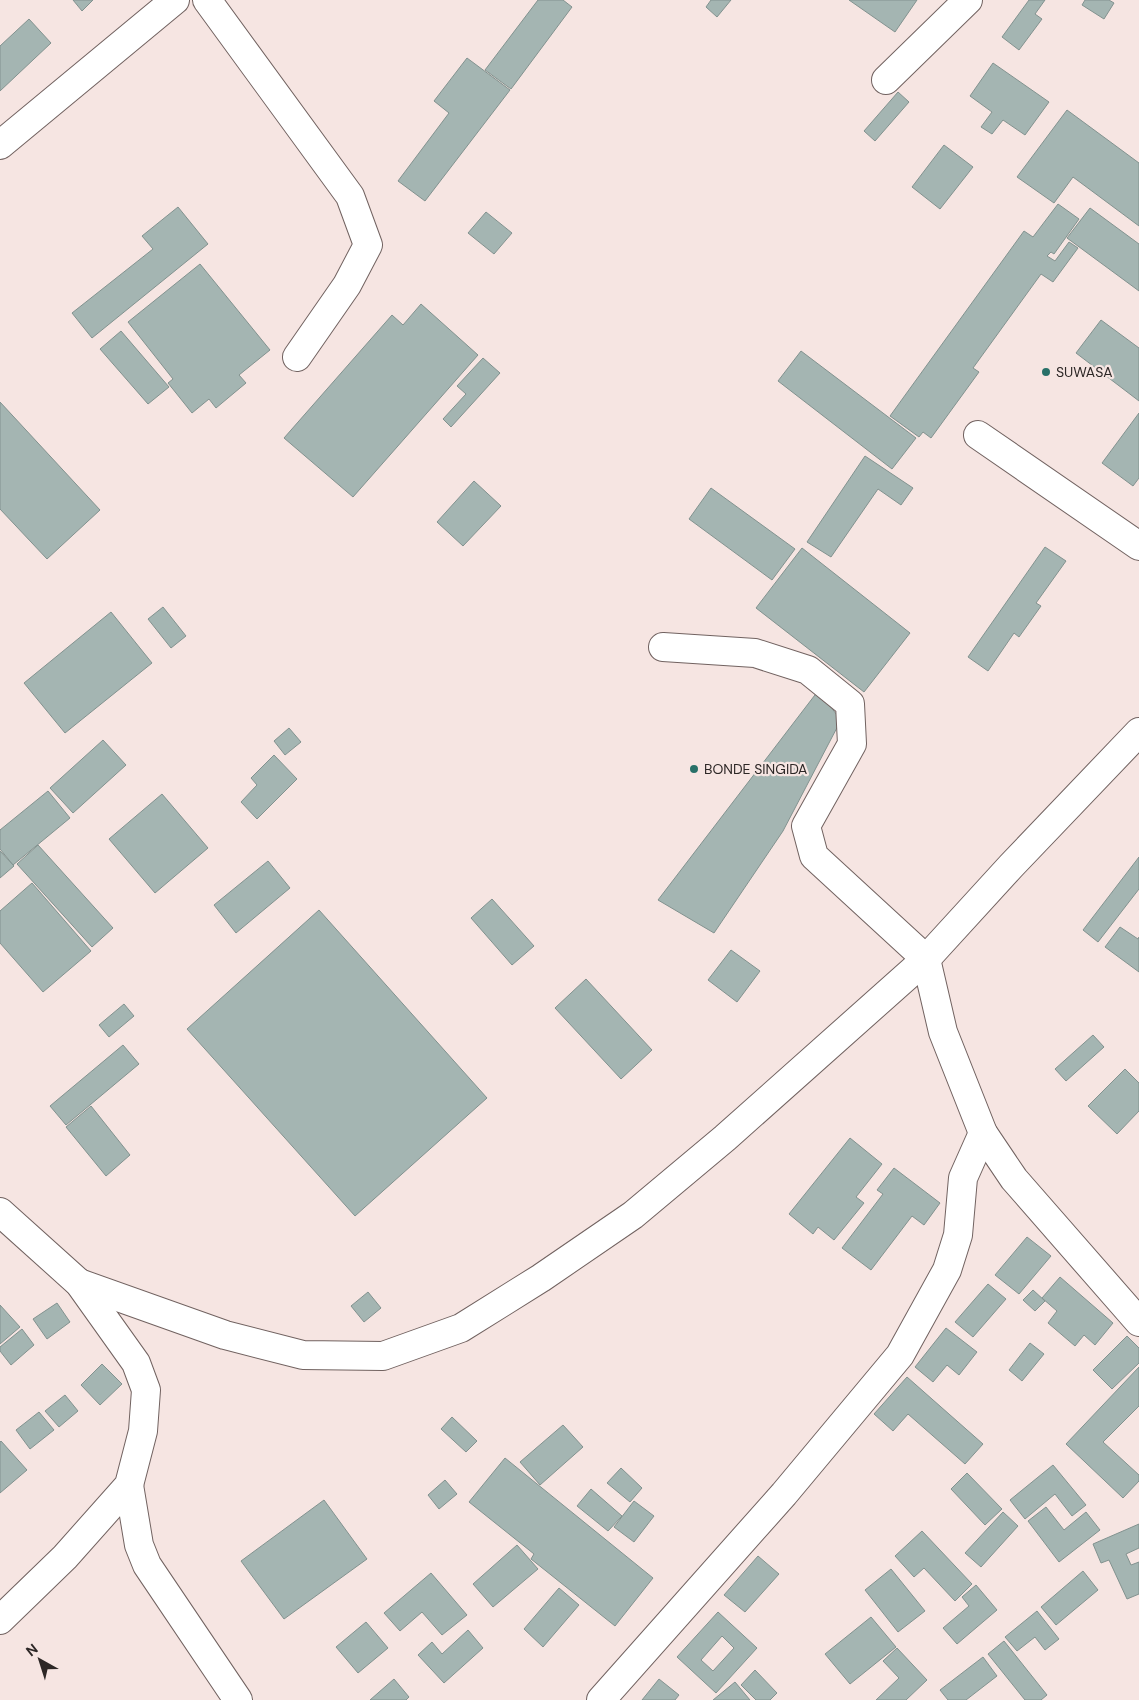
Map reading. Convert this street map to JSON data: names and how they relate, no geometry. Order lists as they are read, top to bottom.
{
  "places": ["SUWASA", "BONDE SINGIDA"],
  "north": "top left"
}
